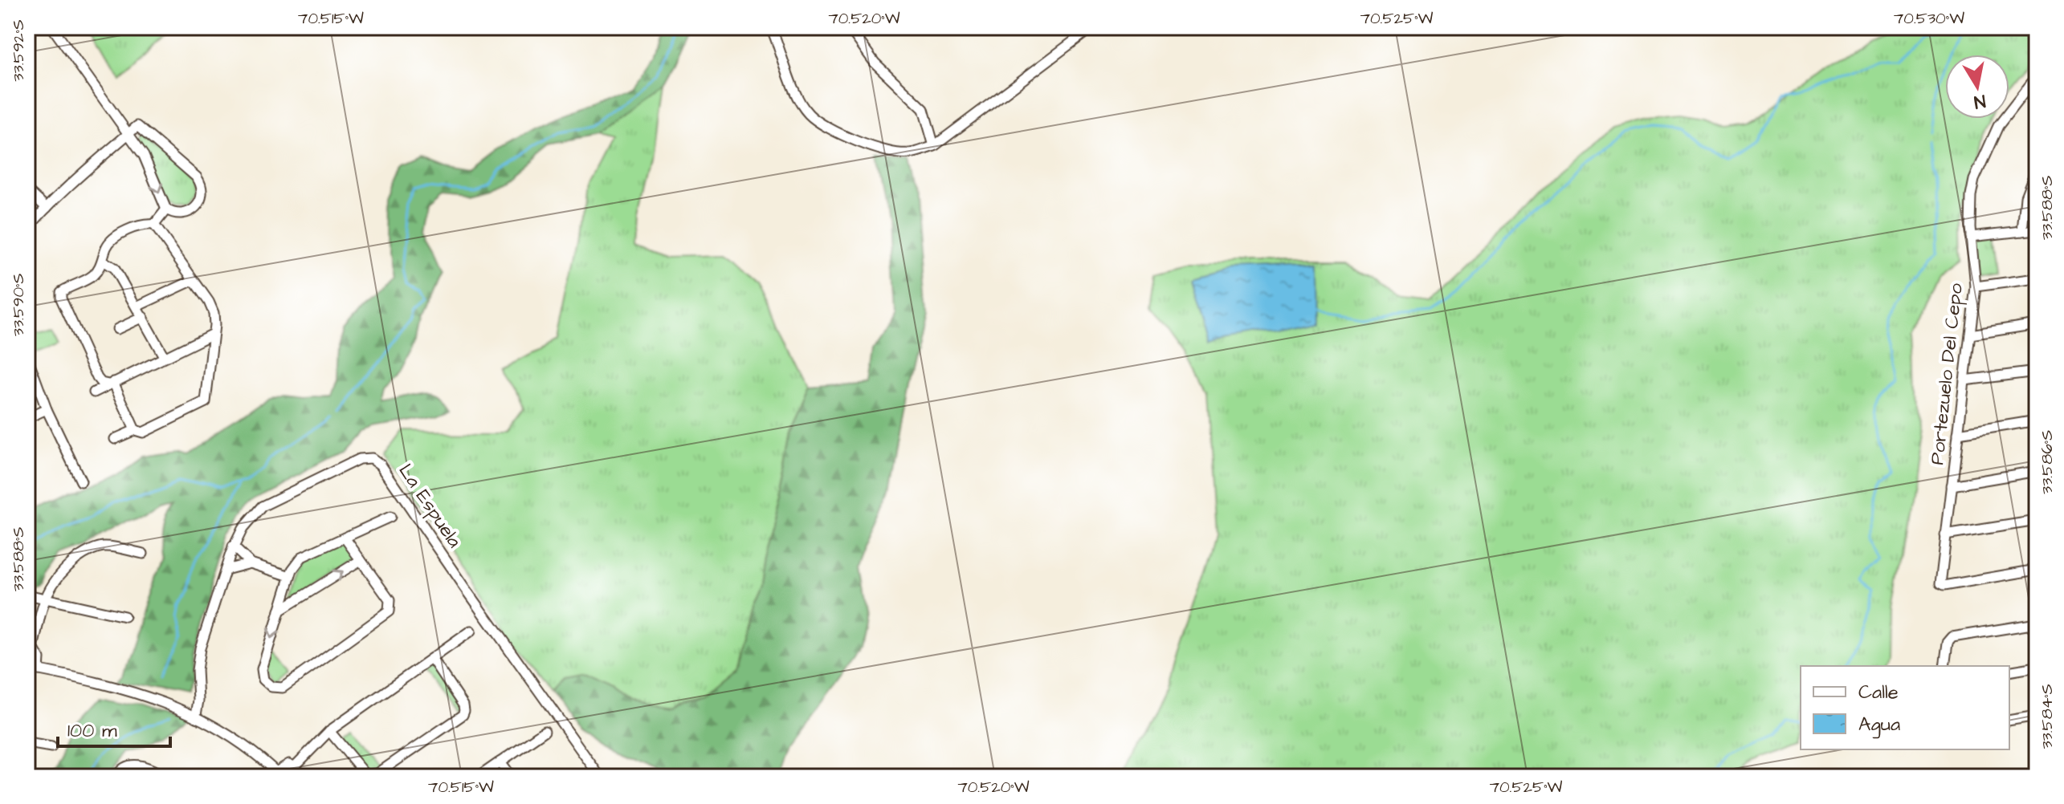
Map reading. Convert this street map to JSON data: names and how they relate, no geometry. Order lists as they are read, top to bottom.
{
  "streets": {
    "street": ["Portezuelo Del Cepo", "La Espuela"]
  },
  "legend": ["Calle", "Agua"],
  "scale_bar": "100 m",
  "north": "bottom",
  "coordinates": [
    "70.515°W",
    "70.520°W",
    "70.525°W",
    "70.530°W",
    "33.592°S",
    "33.588°S",
    "33.590°S",
    "33.586°S",
    "33.584°S"
  ]
}
